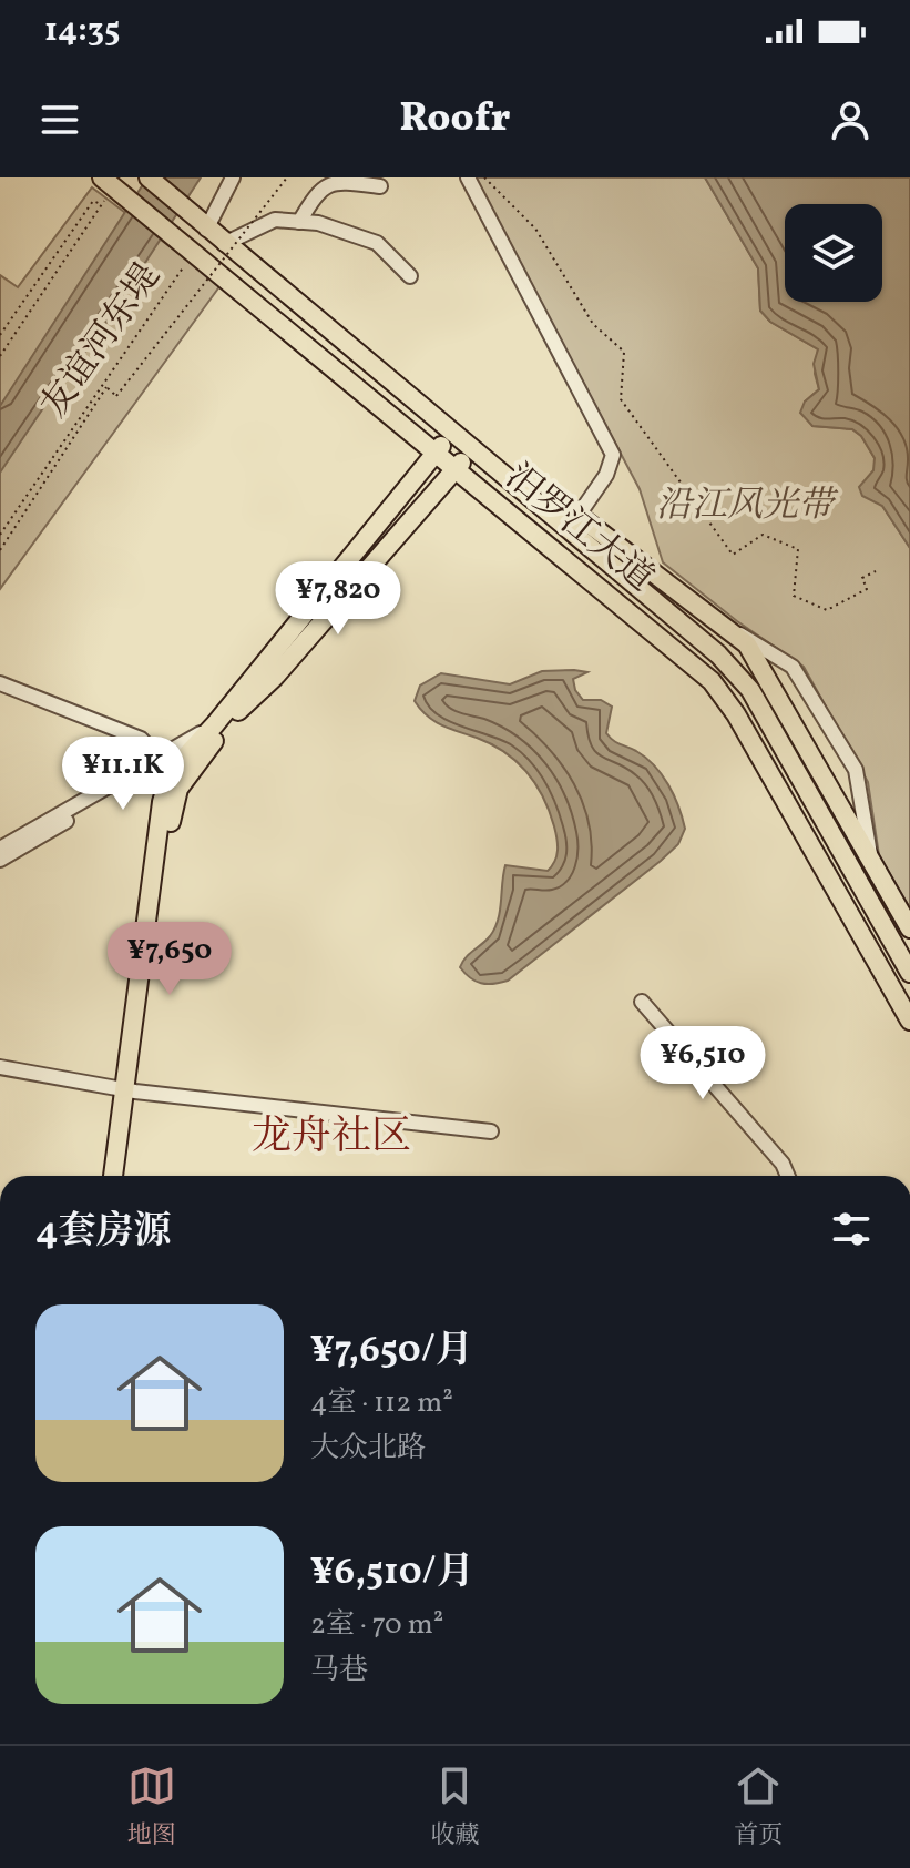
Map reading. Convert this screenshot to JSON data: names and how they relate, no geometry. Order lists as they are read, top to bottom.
{
  "streets": {
    "main road": ["汨罗江大道"],
    "path": ["友谊河东堤"]
  },
  "crossings": [
    ["友谊河东堤", "汨罗江大道"]
  ],
  "districts": ["龙舟社区"],
  "parks": ["沿江风光带"],
  "page": {
    "status": "14:35",
    "header": "Roofr",
    "price": [
      "¥7,820",
      "¥11.1K",
      "¥7,650",
      "¥6,510"
    ],
    "heading": "4套房源",
    "list": [
      {
        "name": "¥7,650/月",
        "note": "4室 · 112 m² · 大众北路"
      },
      {
        "name": "¥6,510/月",
        "note": "2室 · 70 m² · 马巷"
      }
    ],
    "tabs": ["地图", "收藏", "首页"]
  }
}
